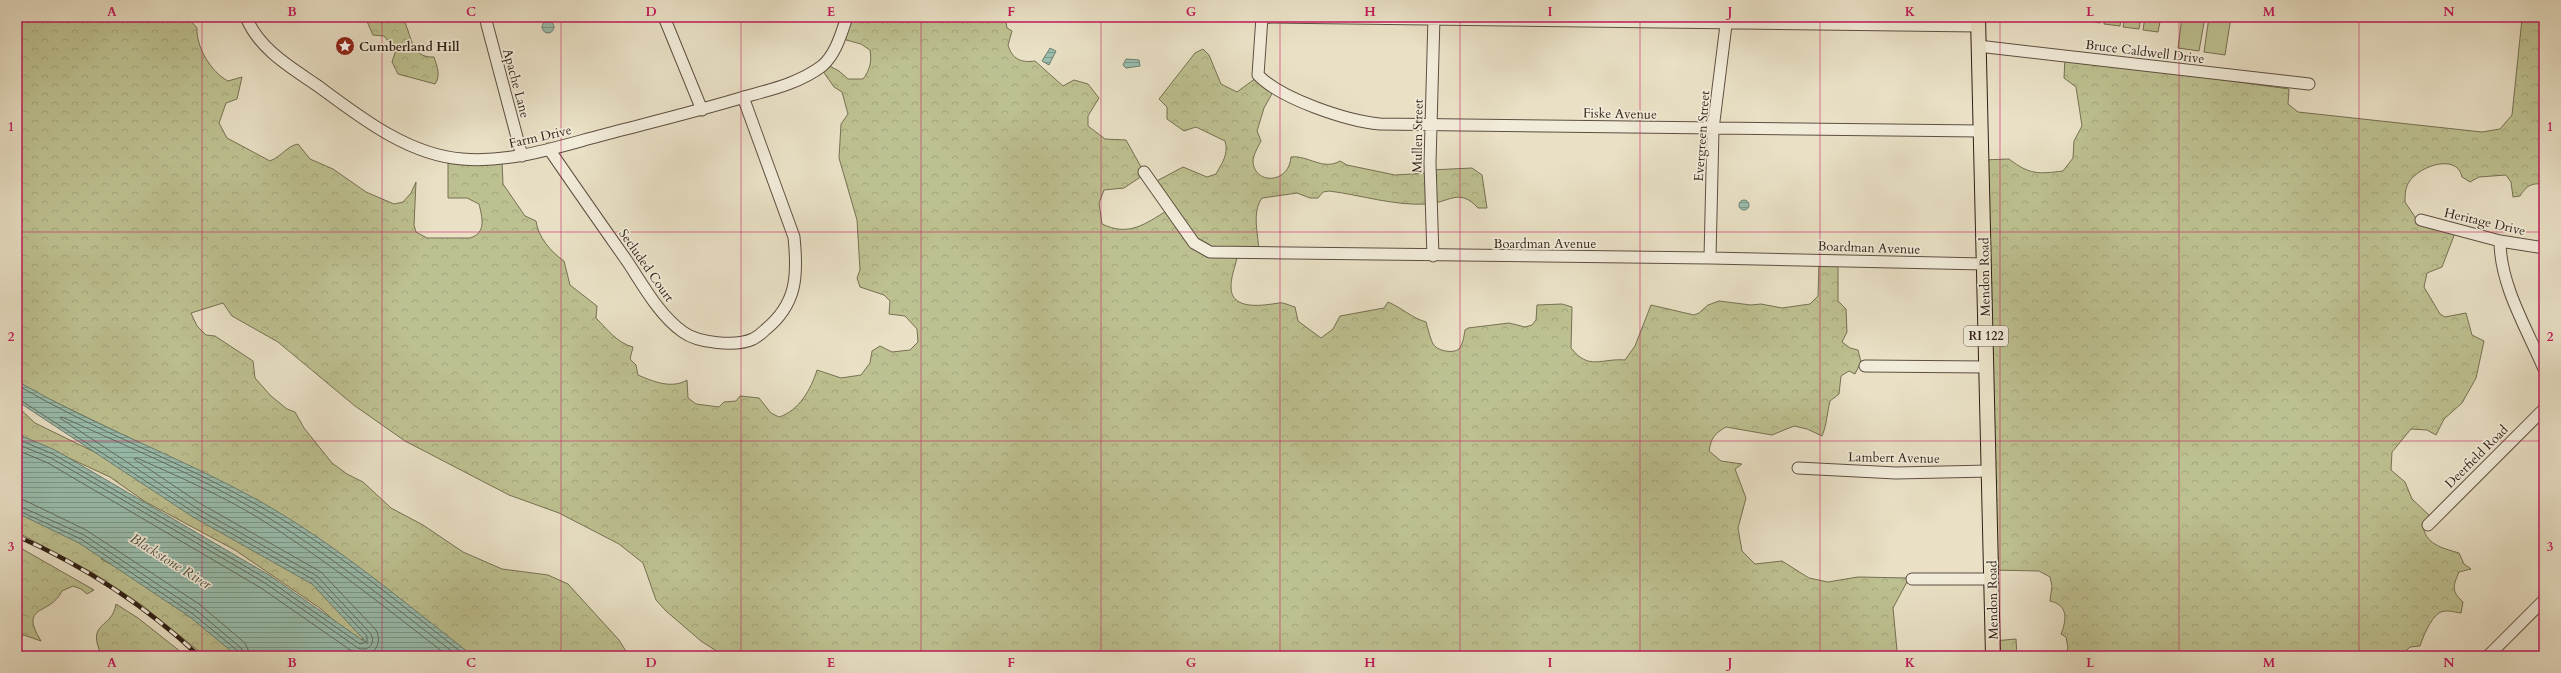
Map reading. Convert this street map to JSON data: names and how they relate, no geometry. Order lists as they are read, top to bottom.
{
  "streets": {
    "main road": ["Mendon Road", "RI 122"],
    "street": [
      "Bruce Caldwell Drive",
      "Apache Lane",
      "Fiske Avenue",
      "Farm Drive",
      "Mullen Street",
      "Evergreen Street",
      "Heritage Drive",
      "Boardman Avenue",
      "Secluded Court",
      "Deerfield Road",
      "Lambert Avenue"
    ]
  },
  "crossings": [
    ["Bruce Caldwell Drive", "Mendon Road"],
    ["Apache Lane", "Farm Drive"],
    ["Fiske Avenue", "Mullen Street"],
    ["Fiske Avenue", "Evergreen Street"],
    ["Fiske Avenue", "Mendon Road"],
    ["Farm Drive", "Secluded Court"],
    ["Mullen Street", "Boardman Avenue"],
    ["Evergreen Street", "Boardman Avenue"],
    ["Boardman Avenue", "Mendon Road"],
    ["Mendon Road", "Lambert Avenue"]
  ],
  "water": ["Blackstone River"],
  "places": {
    "place": ["Cumberland Hill"]
  },
  "grid": {
    "columns": [
      "A",
      "B",
      "C",
      "D",
      "E",
      "F",
      "G",
      "H",
      "I",
      "J",
      "K",
      "L",
      "M",
      "N"
    ],
    "rows": ["1", "2", "3"]
  }
}
